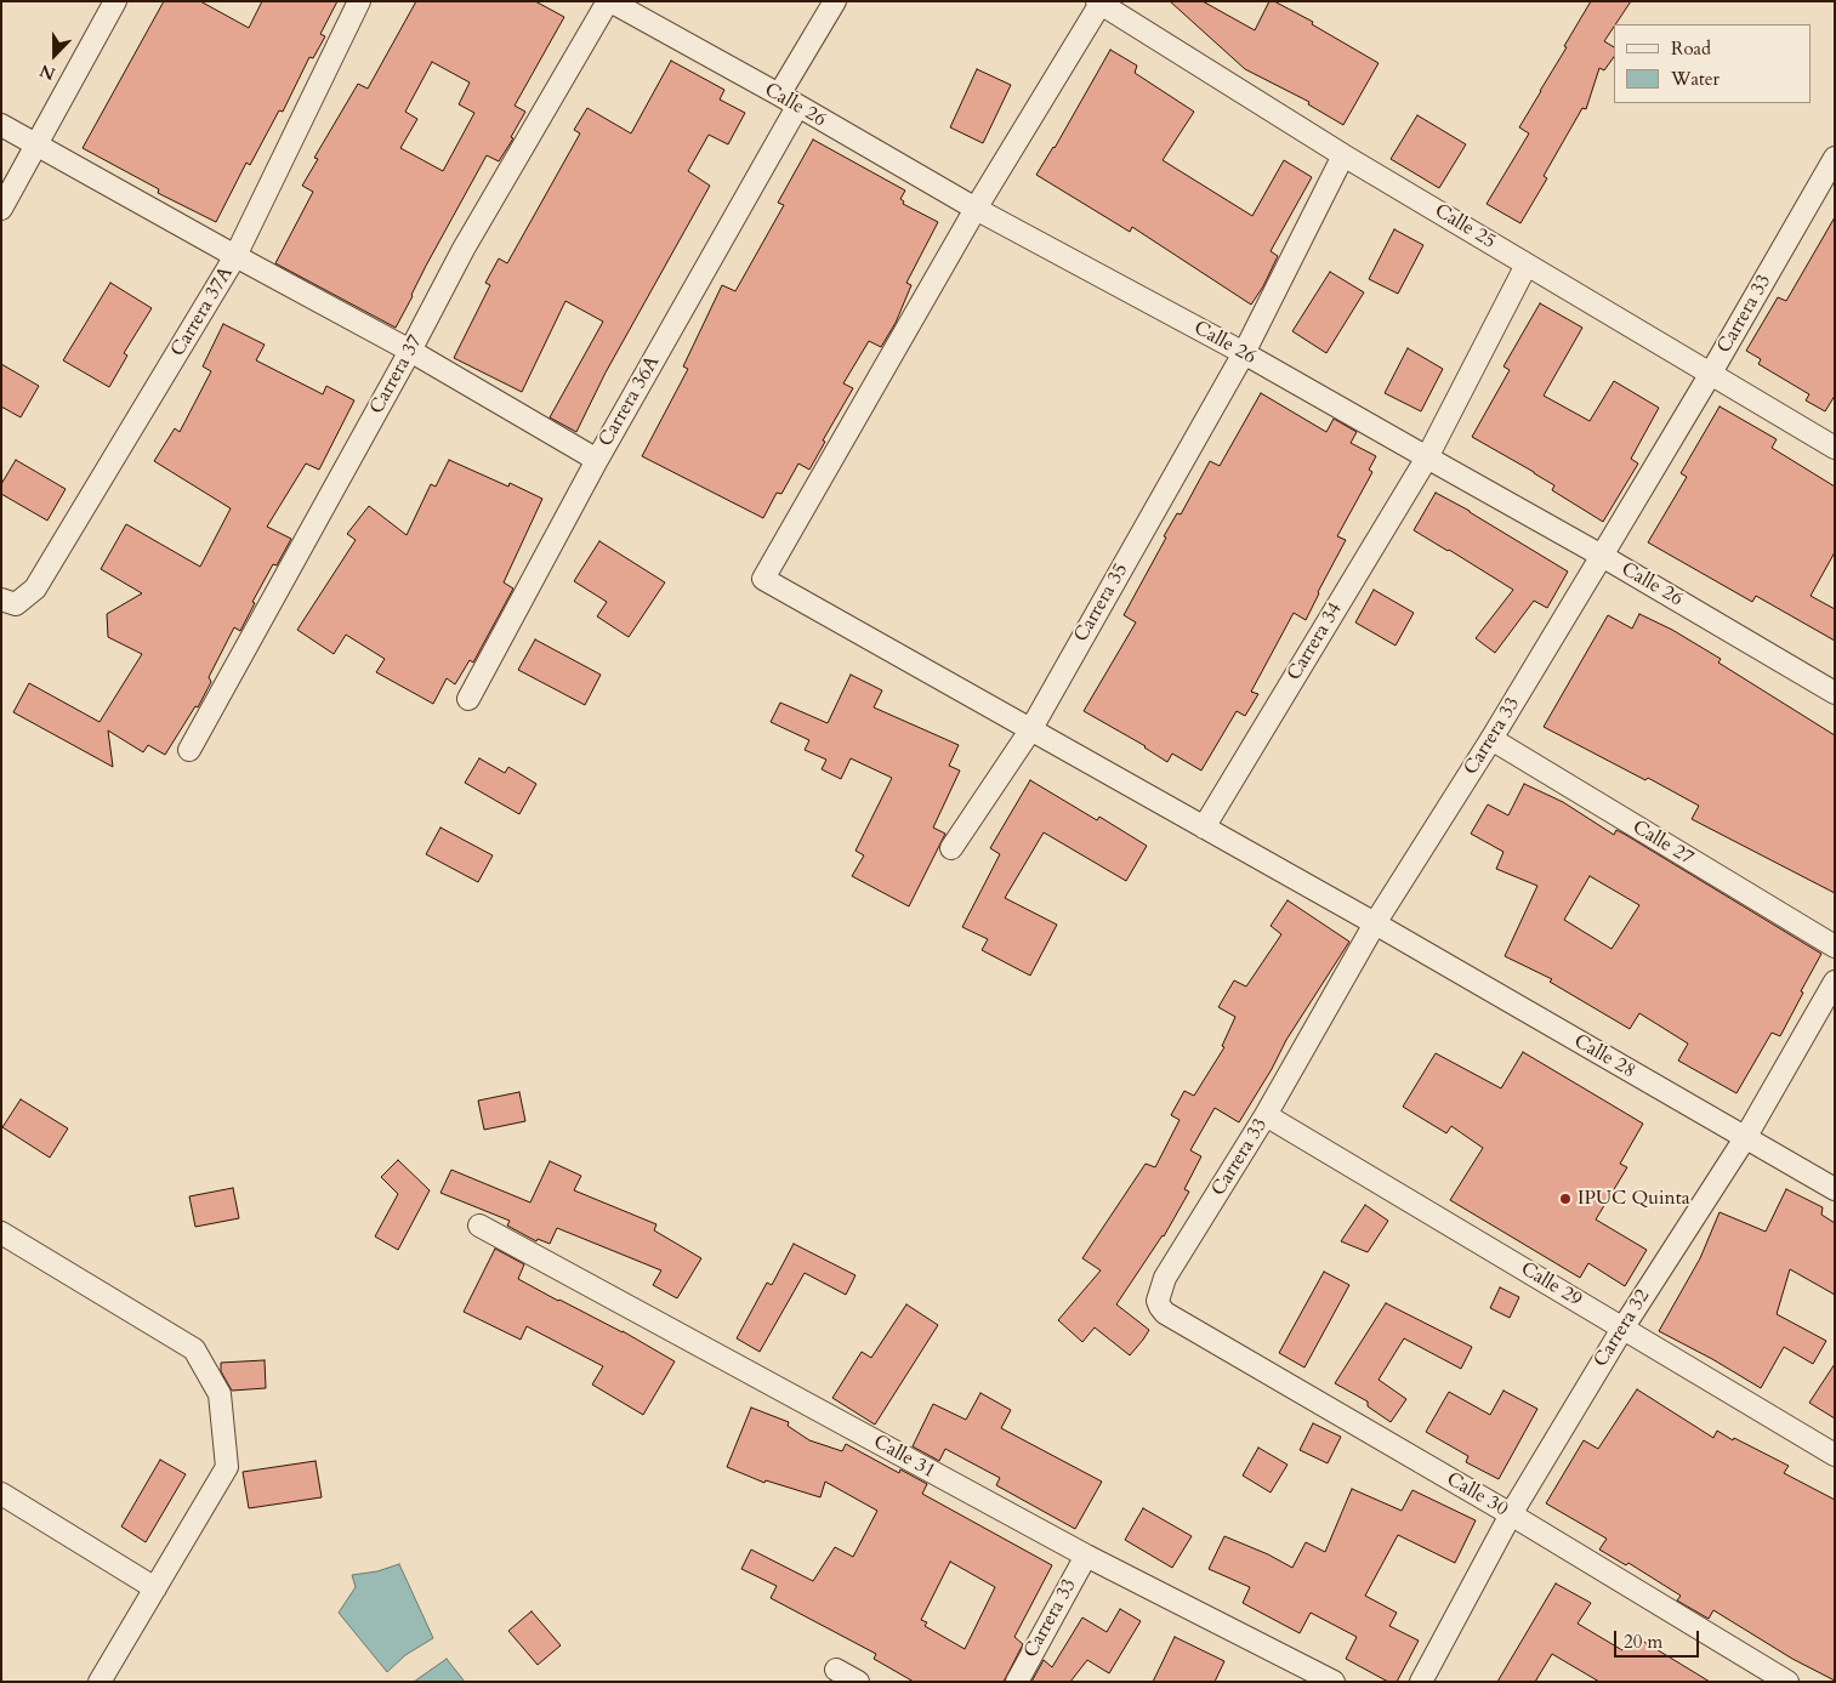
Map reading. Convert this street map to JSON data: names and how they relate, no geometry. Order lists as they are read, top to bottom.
{
  "streets": {
    "street": [
      "Calle 26",
      "Calle 25",
      "Carrera 37A",
      "Carrera 33",
      "Carrera 37",
      "Carrera 36A",
      "Carrera 35",
      "Carrera 34",
      "Calle 27",
      "Calle 28",
      "Calle 29",
      "Carrera 32",
      "Calle 31",
      "Calle 30"
    ]
  },
  "crossings": [
    ["Calle 26", "Carrera 33"],
    ["Calle 26", "Carrera 37"],
    ["Calle 26", "Carrera 36A"],
    ["Calle 26", "Carrera 35"],
    ["Calle 26", "Carrera 34"],
    ["Calle 26", "Calle 28"],
    ["Calle 25", "Carrera 33"],
    ["Calle 25", "Carrera 35"],
    ["Calle 25", "Carrera 34"],
    ["Carrera 33", "Calle 27"],
    ["Carrera 33", "Calle 28"],
    ["Carrera 33", "Calle 29"],
    ["Carrera 33", "Calle 31"],
    ["Carrera 33", "Calle 30"],
    ["Carrera 35", "Calle 28"],
    ["Carrera 34", "Calle 28"],
    ["Calle 28", "Carrera 32"],
    ["Calle 29", "Carrera 32"],
    ["Carrera 32", "Calle 30"]
  ],
  "places": ["IPUC Quinta"],
  "legend": ["Road", "Water"],
  "scale_bar": "20 m",
  "north": "bottom"
}
